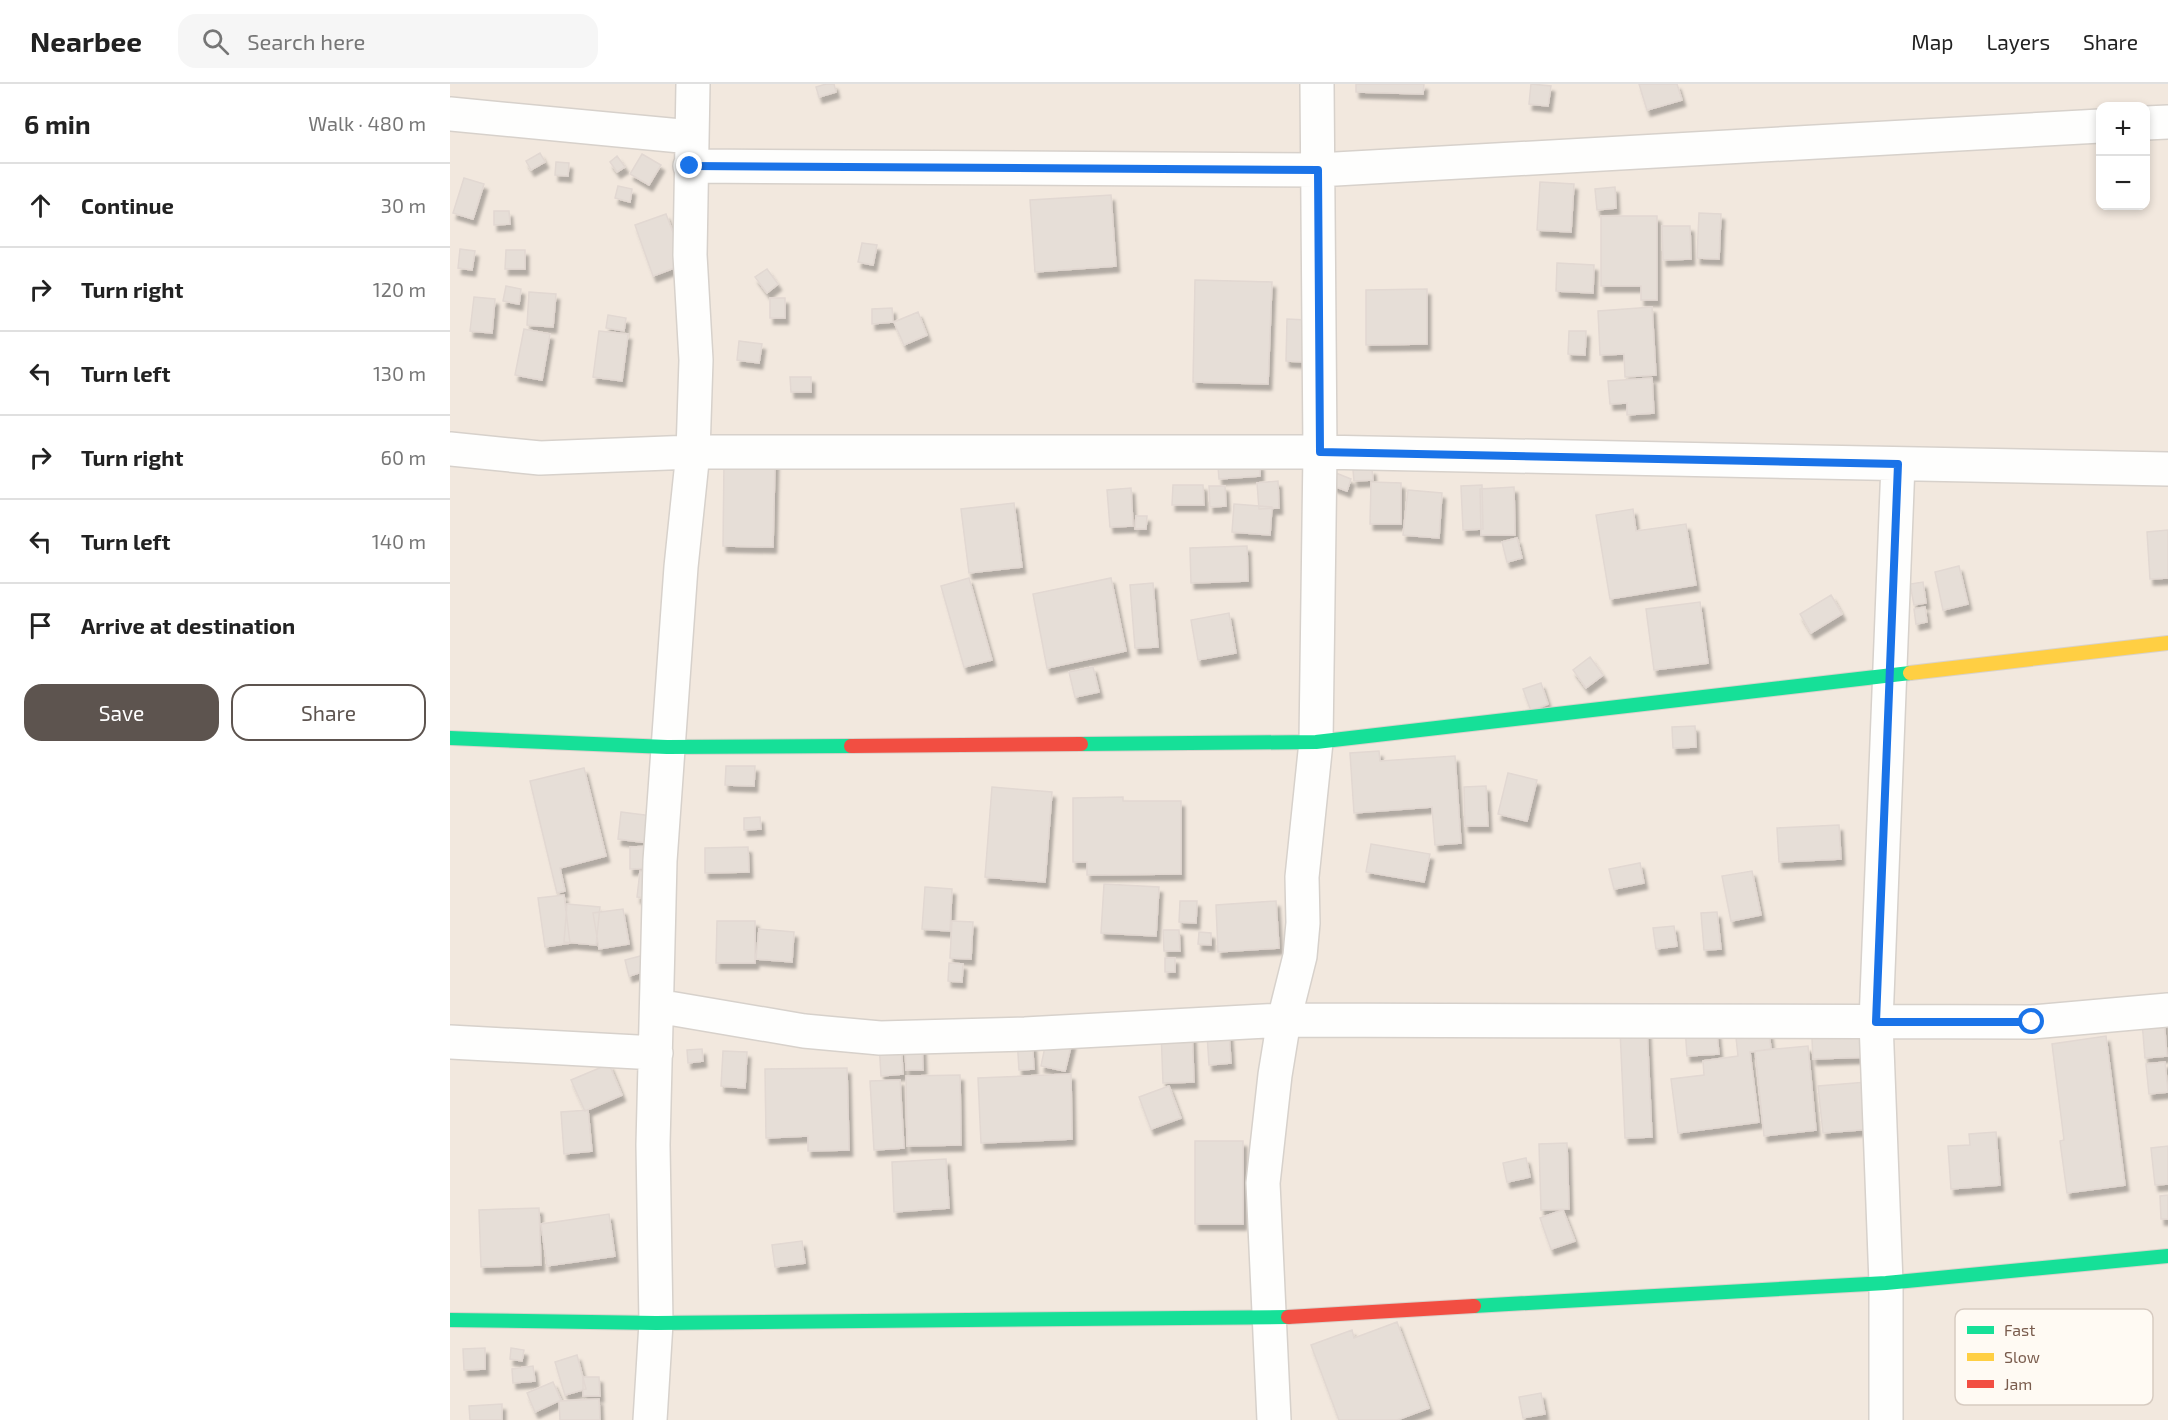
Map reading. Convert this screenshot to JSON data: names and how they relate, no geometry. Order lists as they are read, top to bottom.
{
  "legend": ["Fast", "Slow", "Jam"],
  "page": {
    "header": "Nearbee",
    "search": "Search here",
    "nav": ["Map", "Layers", "Share"],
    "heading": ["6 min", "Walk · 480 m"],
    "map_buttons": ["+", "−"],
    "list": [
      ["Continue", "30 m"],
      ["Turn right", "120 m"],
      ["Turn left", "130 m"],
      ["Turn right", "60 m"],
      ["Turn left", "140 m"],
      "Arrive at destination"
    ],
    "buttons": ["Save", "Share"]
  }
}
